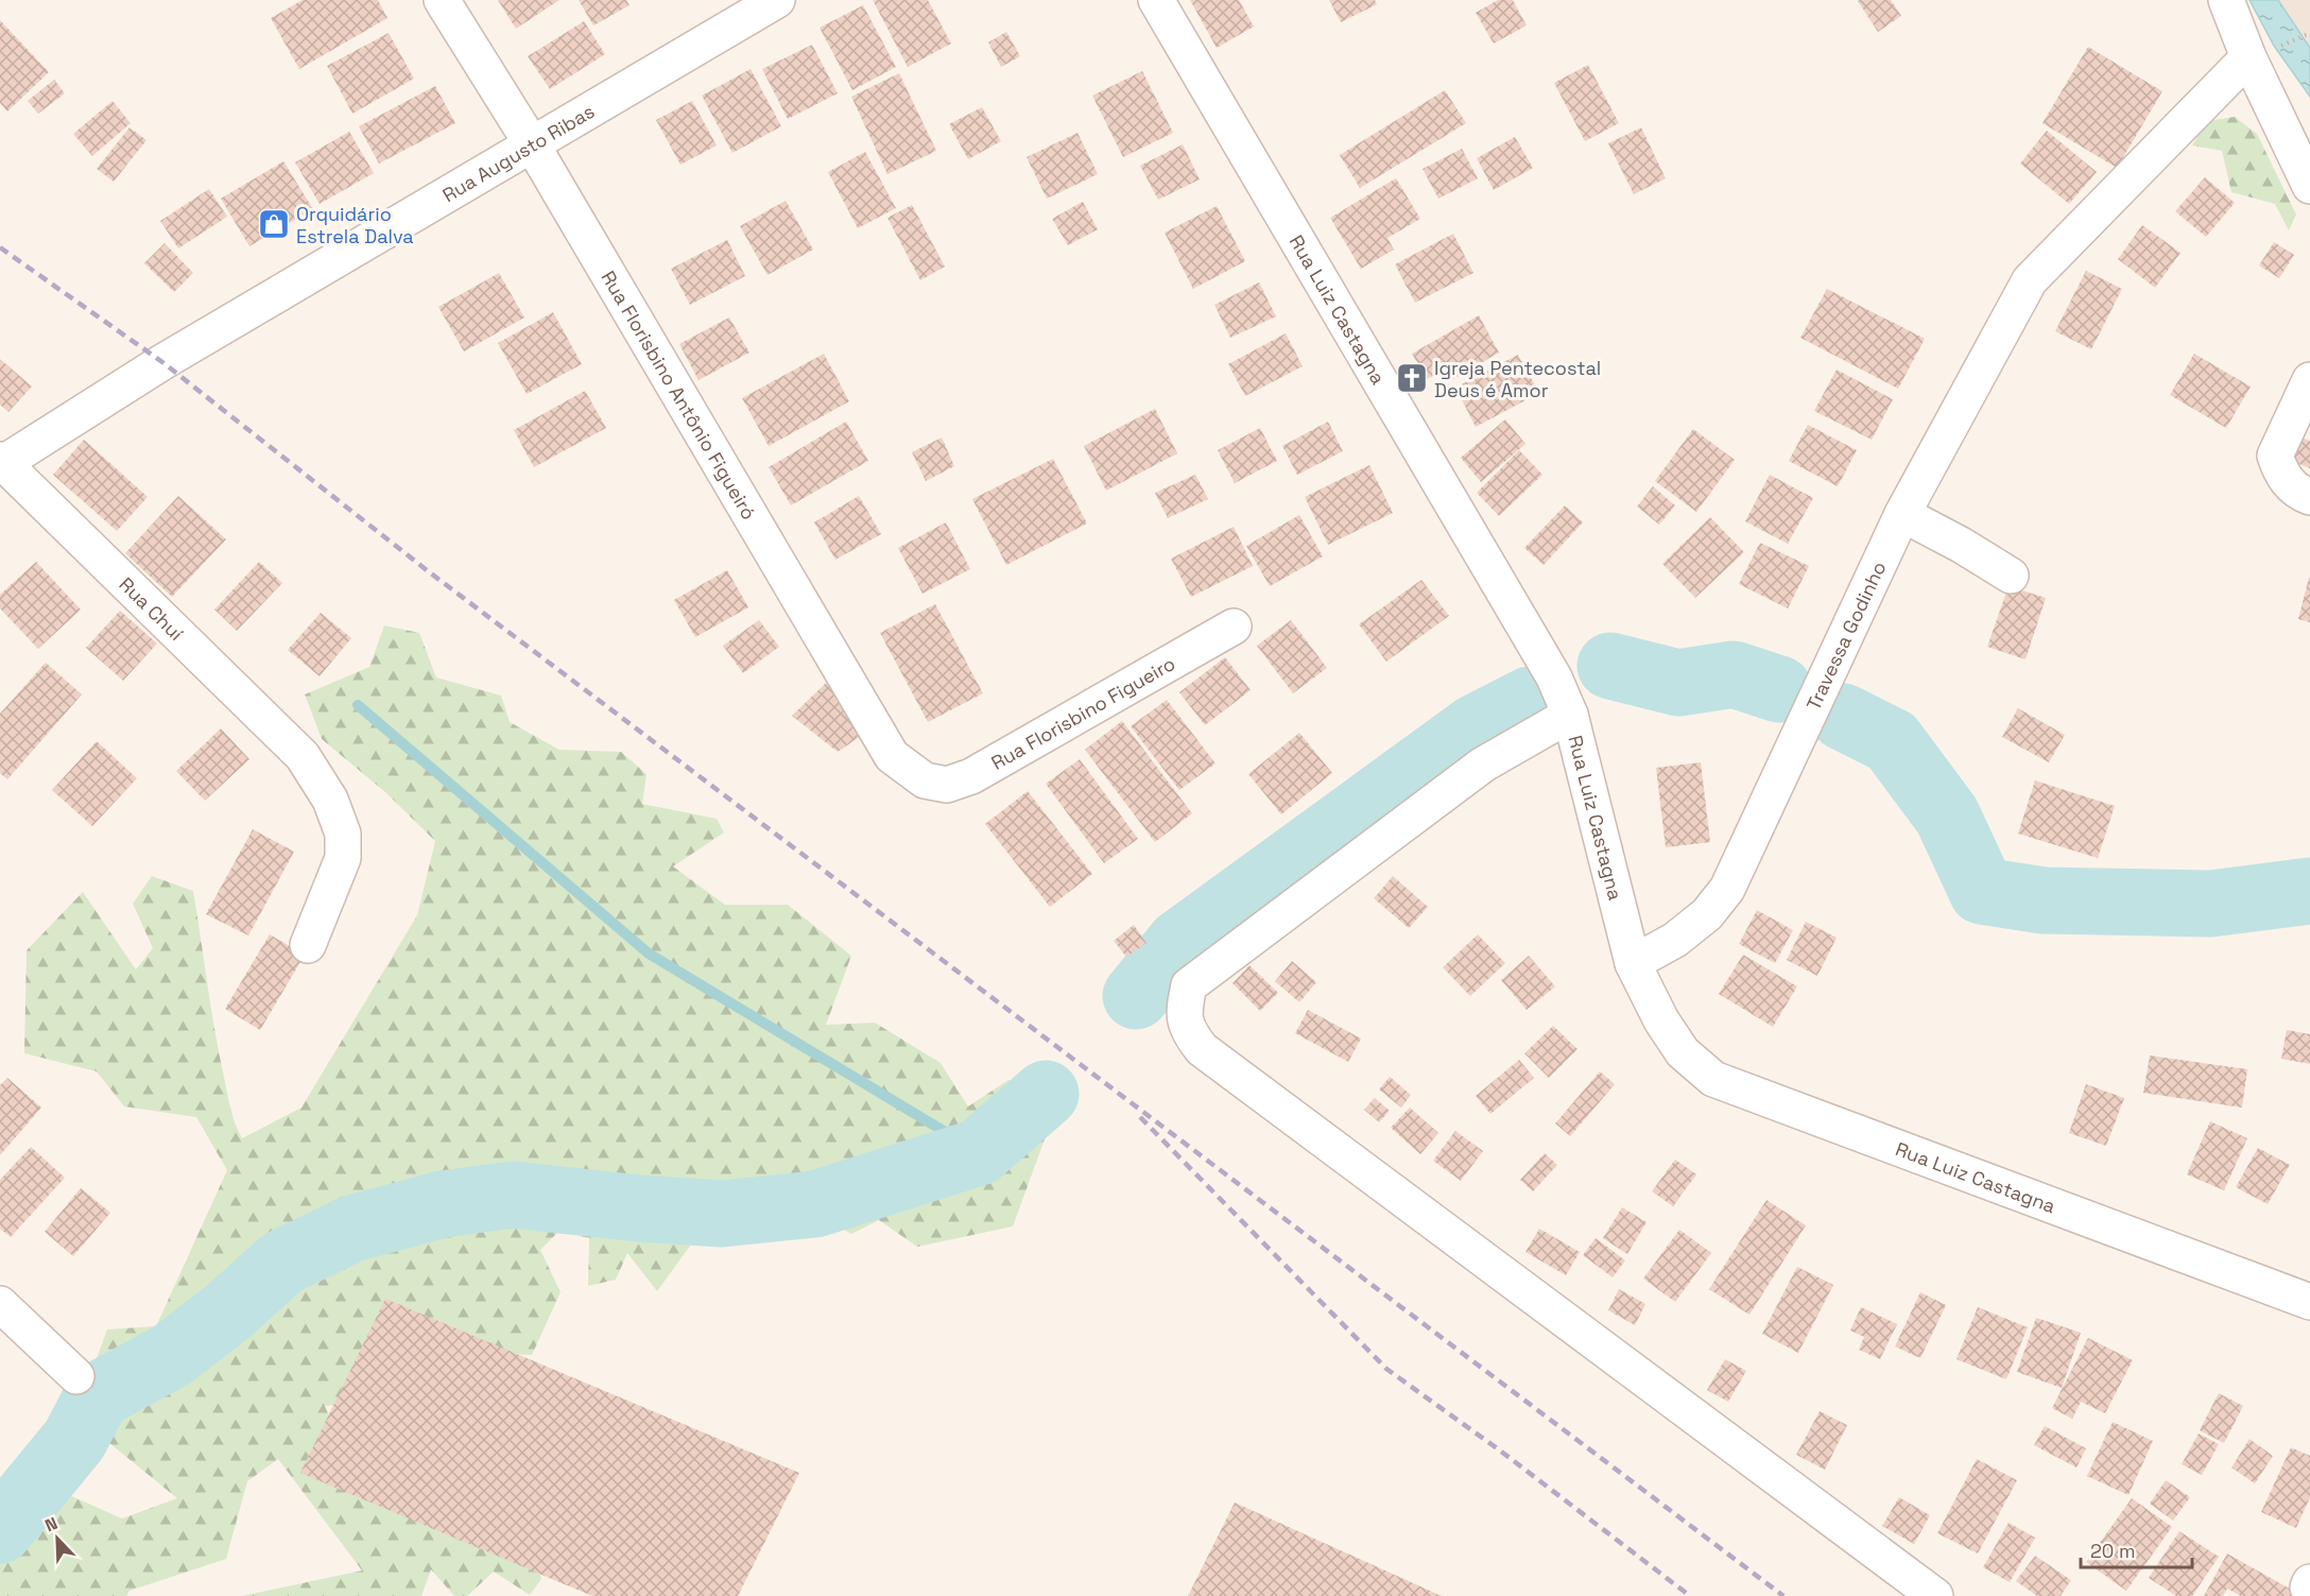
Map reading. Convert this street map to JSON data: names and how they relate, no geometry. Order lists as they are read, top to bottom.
{
  "streets": {
    "street": [
      "Rua Augusto Ribas",
      "Rua Luiz Castagna",
      "Rua Florisbino Antônio Figueiró",
      "Rua Chuí",
      "Travessa Godinho",
      "Rua Florisbino Figueiro"
    ]
  },
  "crossings": [
    ["Rua Augusto Ribas", "Rua Florisbino Antônio Figueiró"],
    ["Rua Augusto Ribas", "Rua Chuí"],
    ["Rua Luiz Castagna", "Travessa Godinho"],
    ["Rua Florisbino Antônio Figueiró", "Rua Florisbino Figueiro"]
  ],
  "places": {
    "shop": ["Orquidário Estrela Dalva"],
    "church": ["Igreja Pentecostal Deus é Amor"]
  },
  "scale_bar": "20 m",
  "north": "top left"
}
